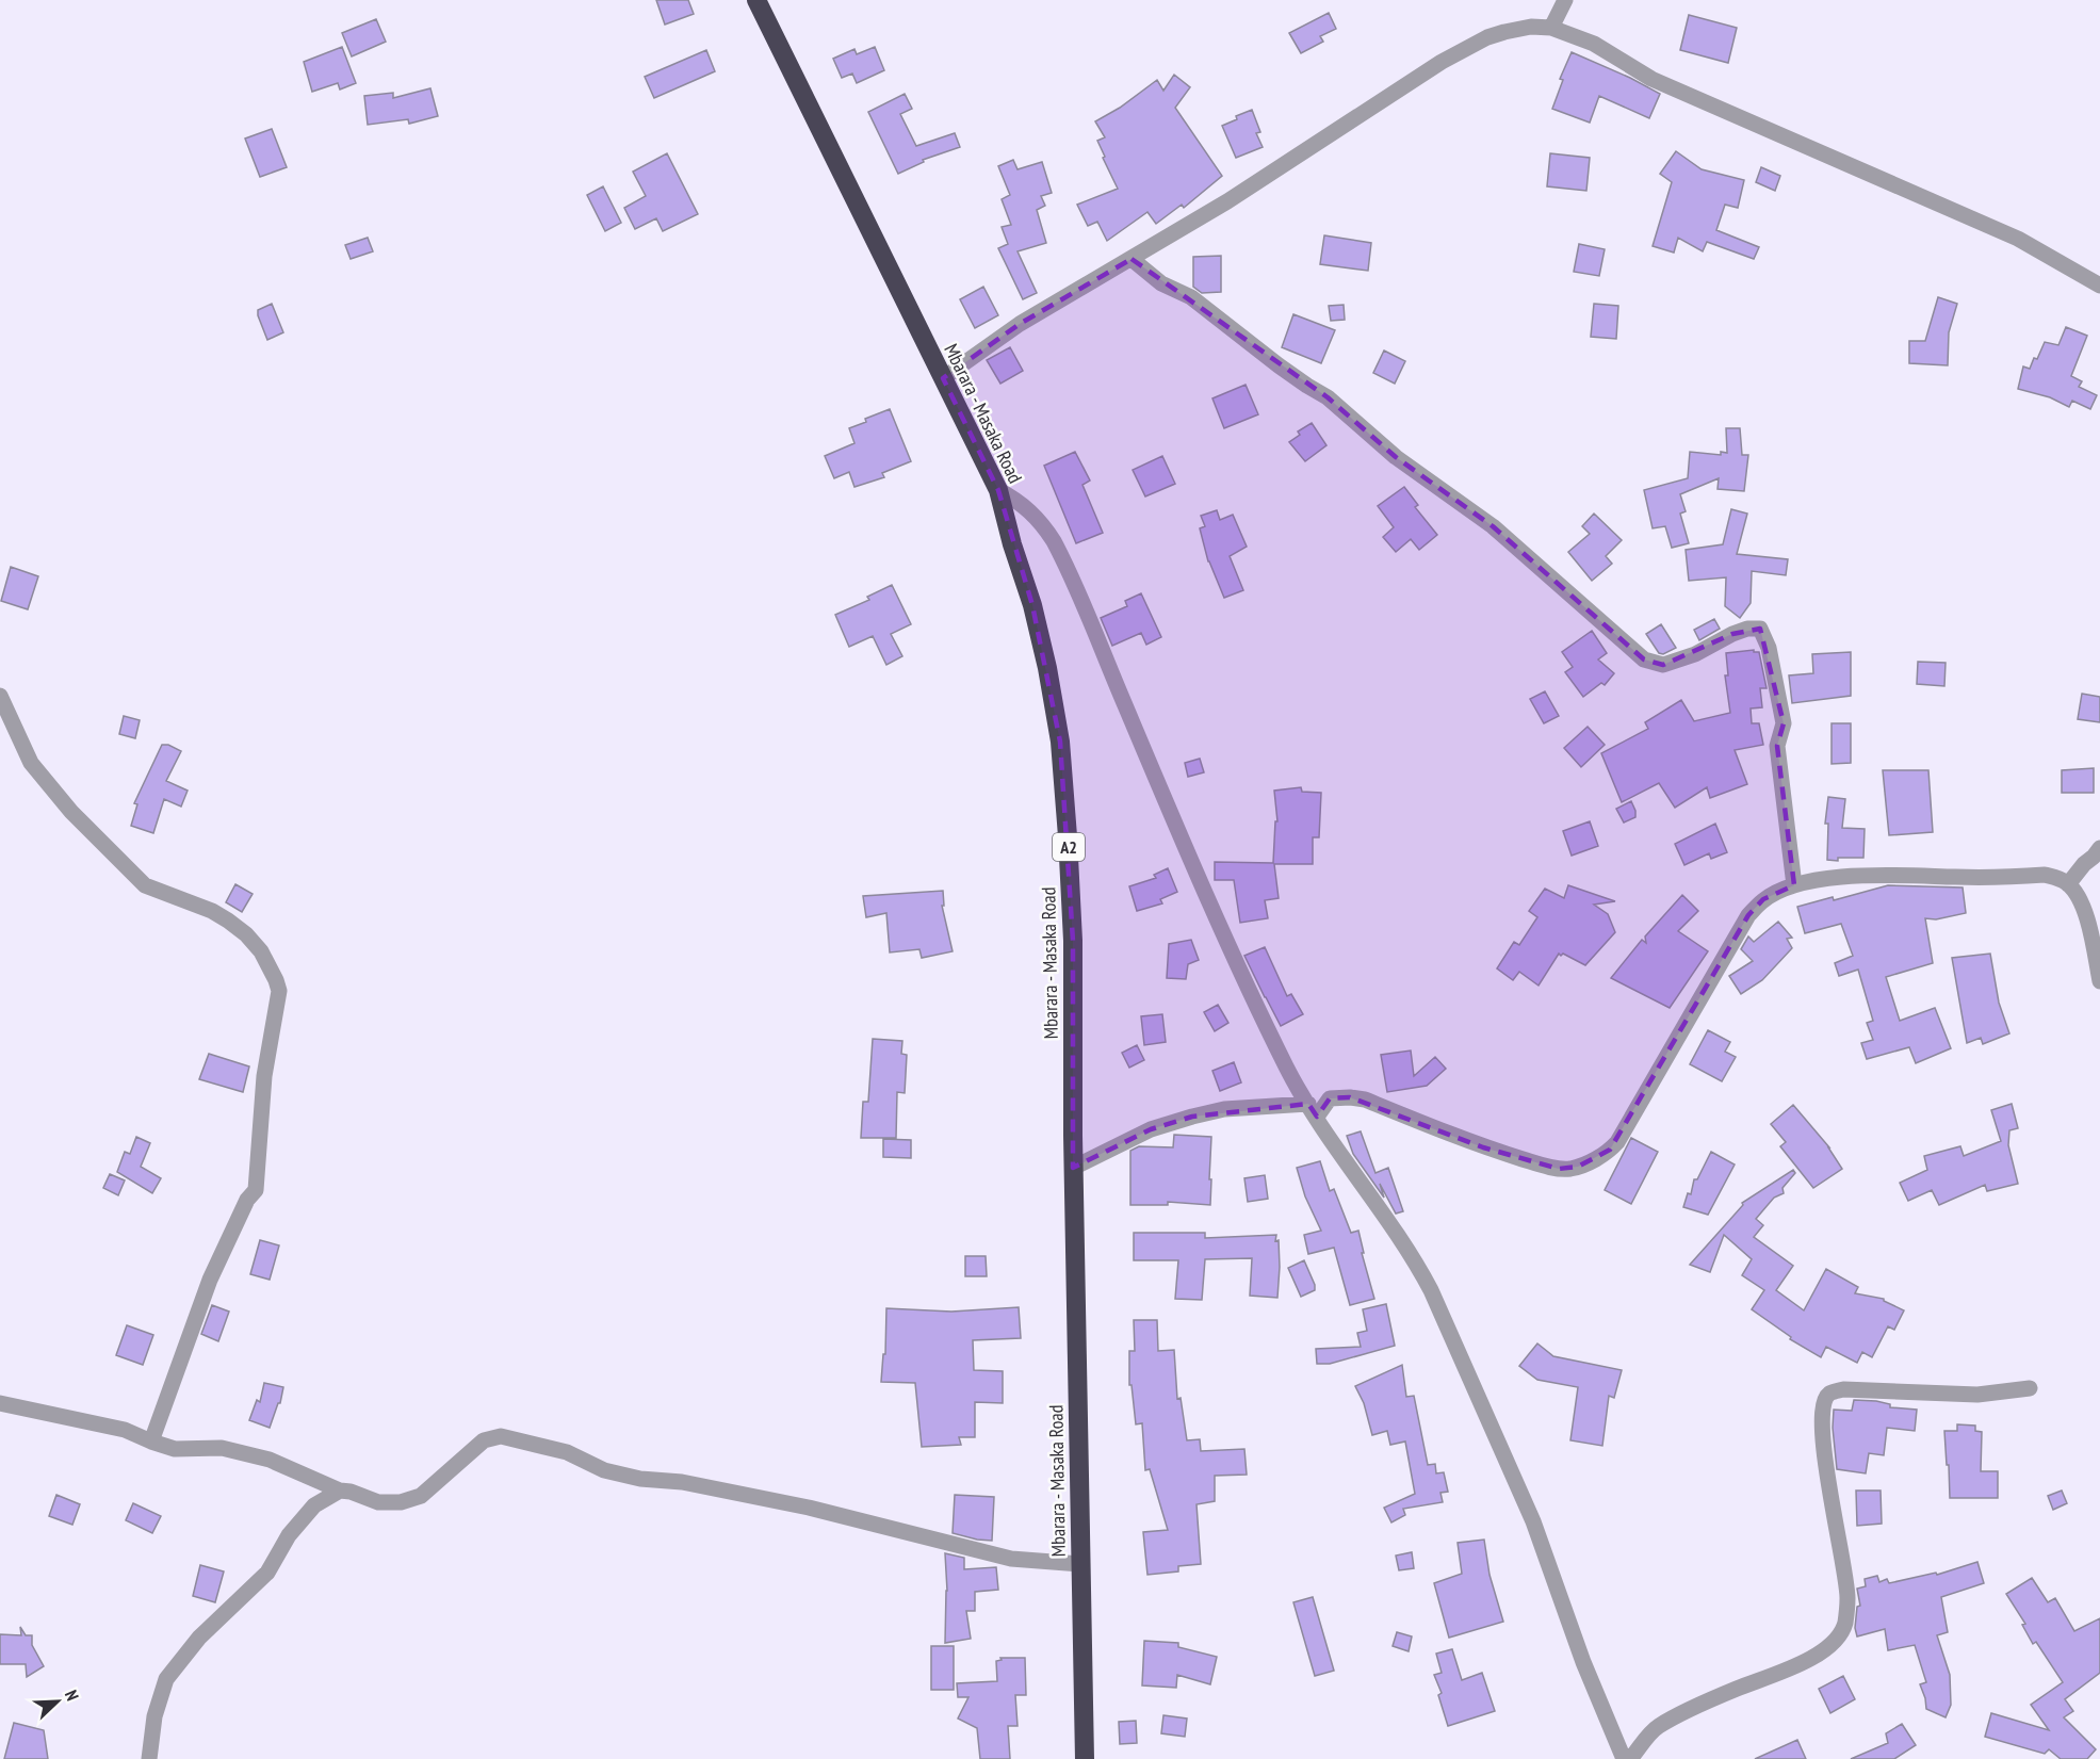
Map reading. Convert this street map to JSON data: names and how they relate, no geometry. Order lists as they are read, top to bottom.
{
  "streets": {
    "highway": ["Mbarara - Masaka Road", "A2"]
  },
  "north": "top right"
}
